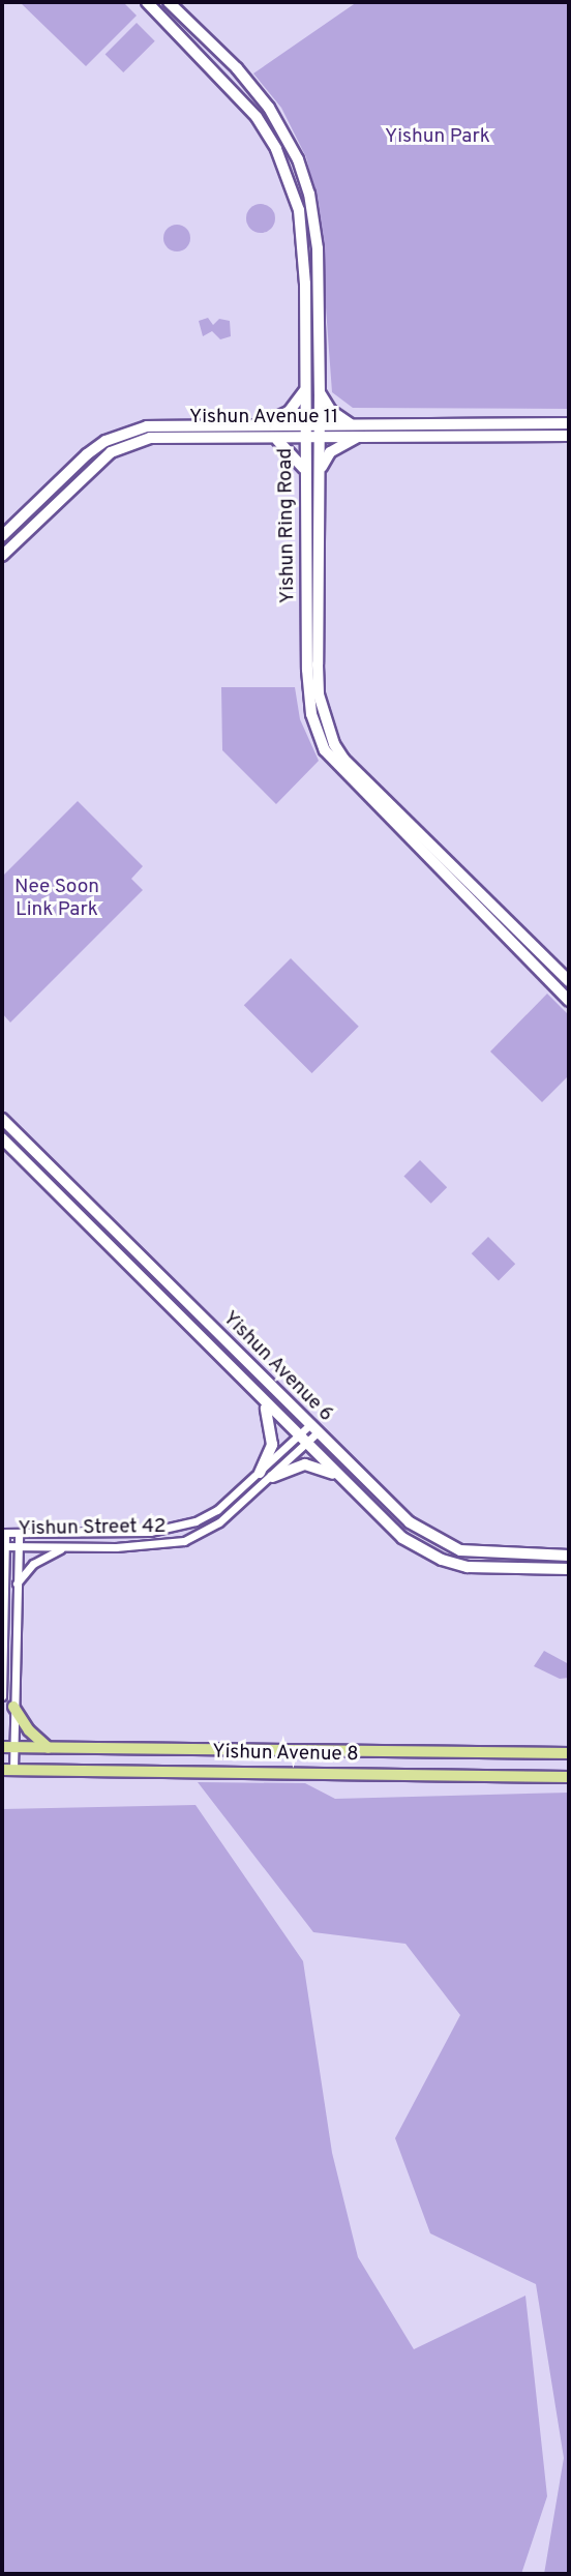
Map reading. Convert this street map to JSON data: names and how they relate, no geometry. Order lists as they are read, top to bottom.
{
  "streets": {
    "main road": [
      "Yishun Avenue 11",
      "Yishun Ring Road",
      "Yishun Avenue 6",
      "Yishun Avenue 8"
    ],
    "street": ["Yishun Street 42"]
  },
  "crossings": [
    ["Yishun Avenue 11", "Yishun Ring Road"],
    ["Yishun Avenue 6", "Yishun Street 42"]
  ],
  "parks": ["Yishun Park", "Nee Soon Link Park"]
}
